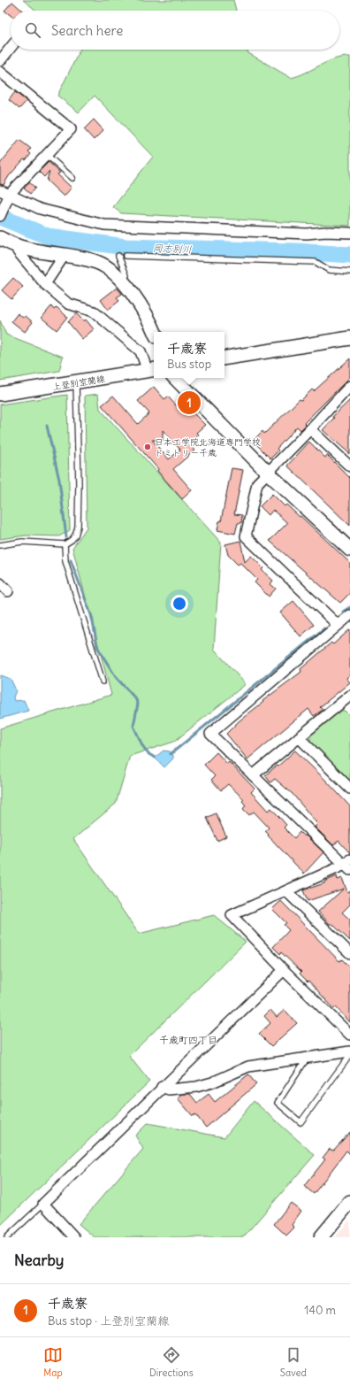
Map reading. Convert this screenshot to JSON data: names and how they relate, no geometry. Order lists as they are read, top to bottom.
{
  "streets": {
    "street": ["上登別室蘭線"]
  },
  "districts": ["千歳町四丁目"],
  "water": ["岡志別川"],
  "places": ["日本工学院北海道専門学校 ドミトリー千歳"],
  "page": {
    "search": "Search here",
    "popup": ["千歳寮", "Bus stop"],
    "pins": "1",
    "heading": "Nearby",
    "list": [
      {
        "mark": "1",
        "name": "千歳寮",
        "note": "Bus stop · 上登別室蘭線",
        "value": "140 m"
      }
    ],
    "nav": ["Map", "Directions", "Saved"]
  }
}
